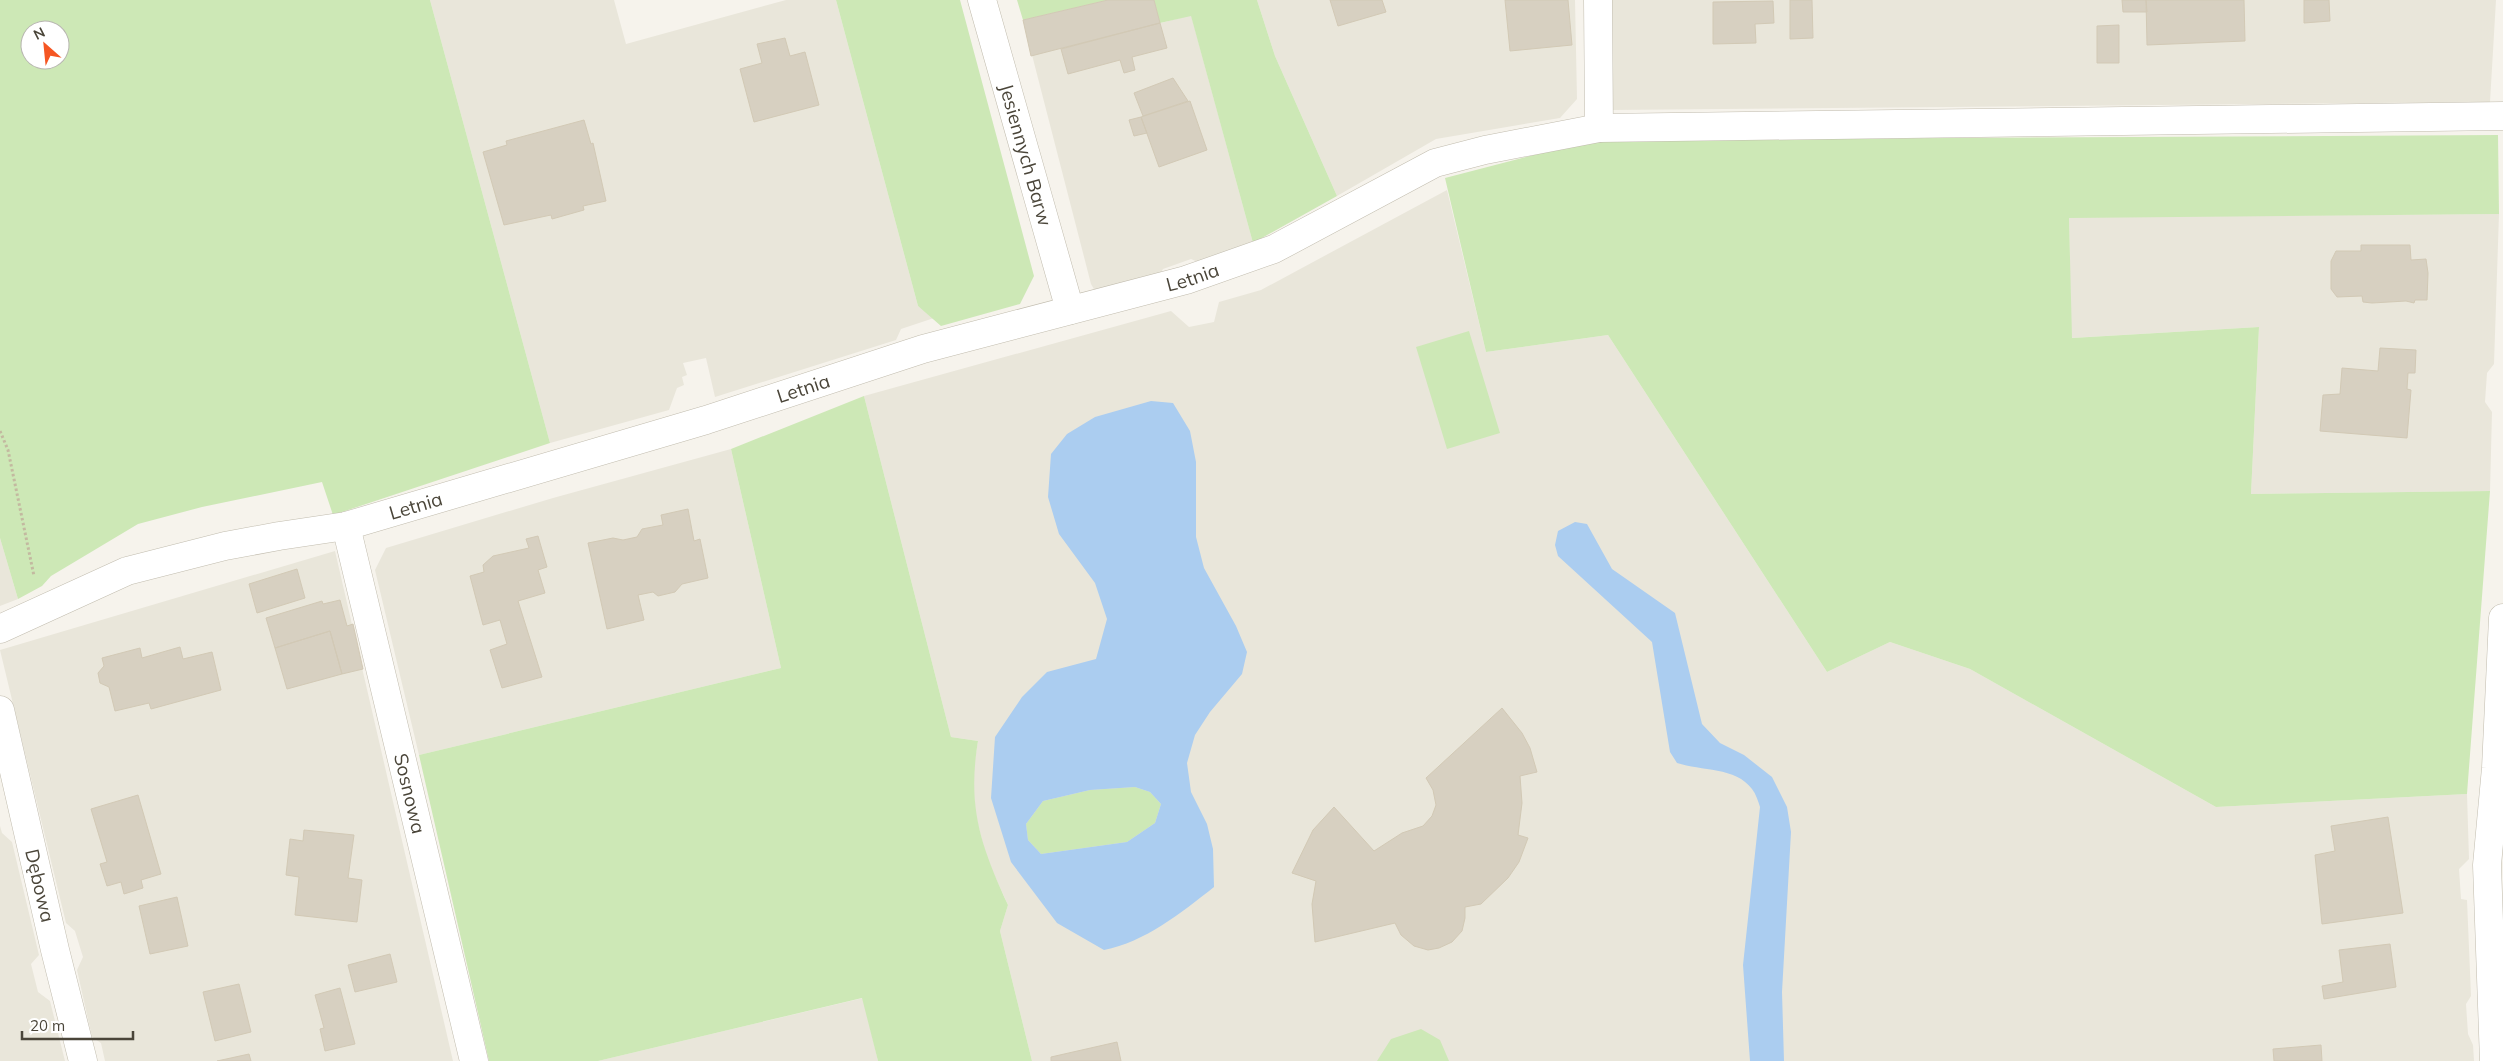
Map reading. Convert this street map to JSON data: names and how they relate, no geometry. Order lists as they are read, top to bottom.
{
  "streets": {
    "street": [
      "Jesiennych Barw",
      "Letnia",
      "Sosnowa",
      "Dębowa"
    ]
  },
  "crossings": [
    ["Jesiennych Barw", "Letnia"],
    ["Letnia", "Sosnowa"]
  ],
  "scale_bar": "20 m",
  "north": "top left"
}
